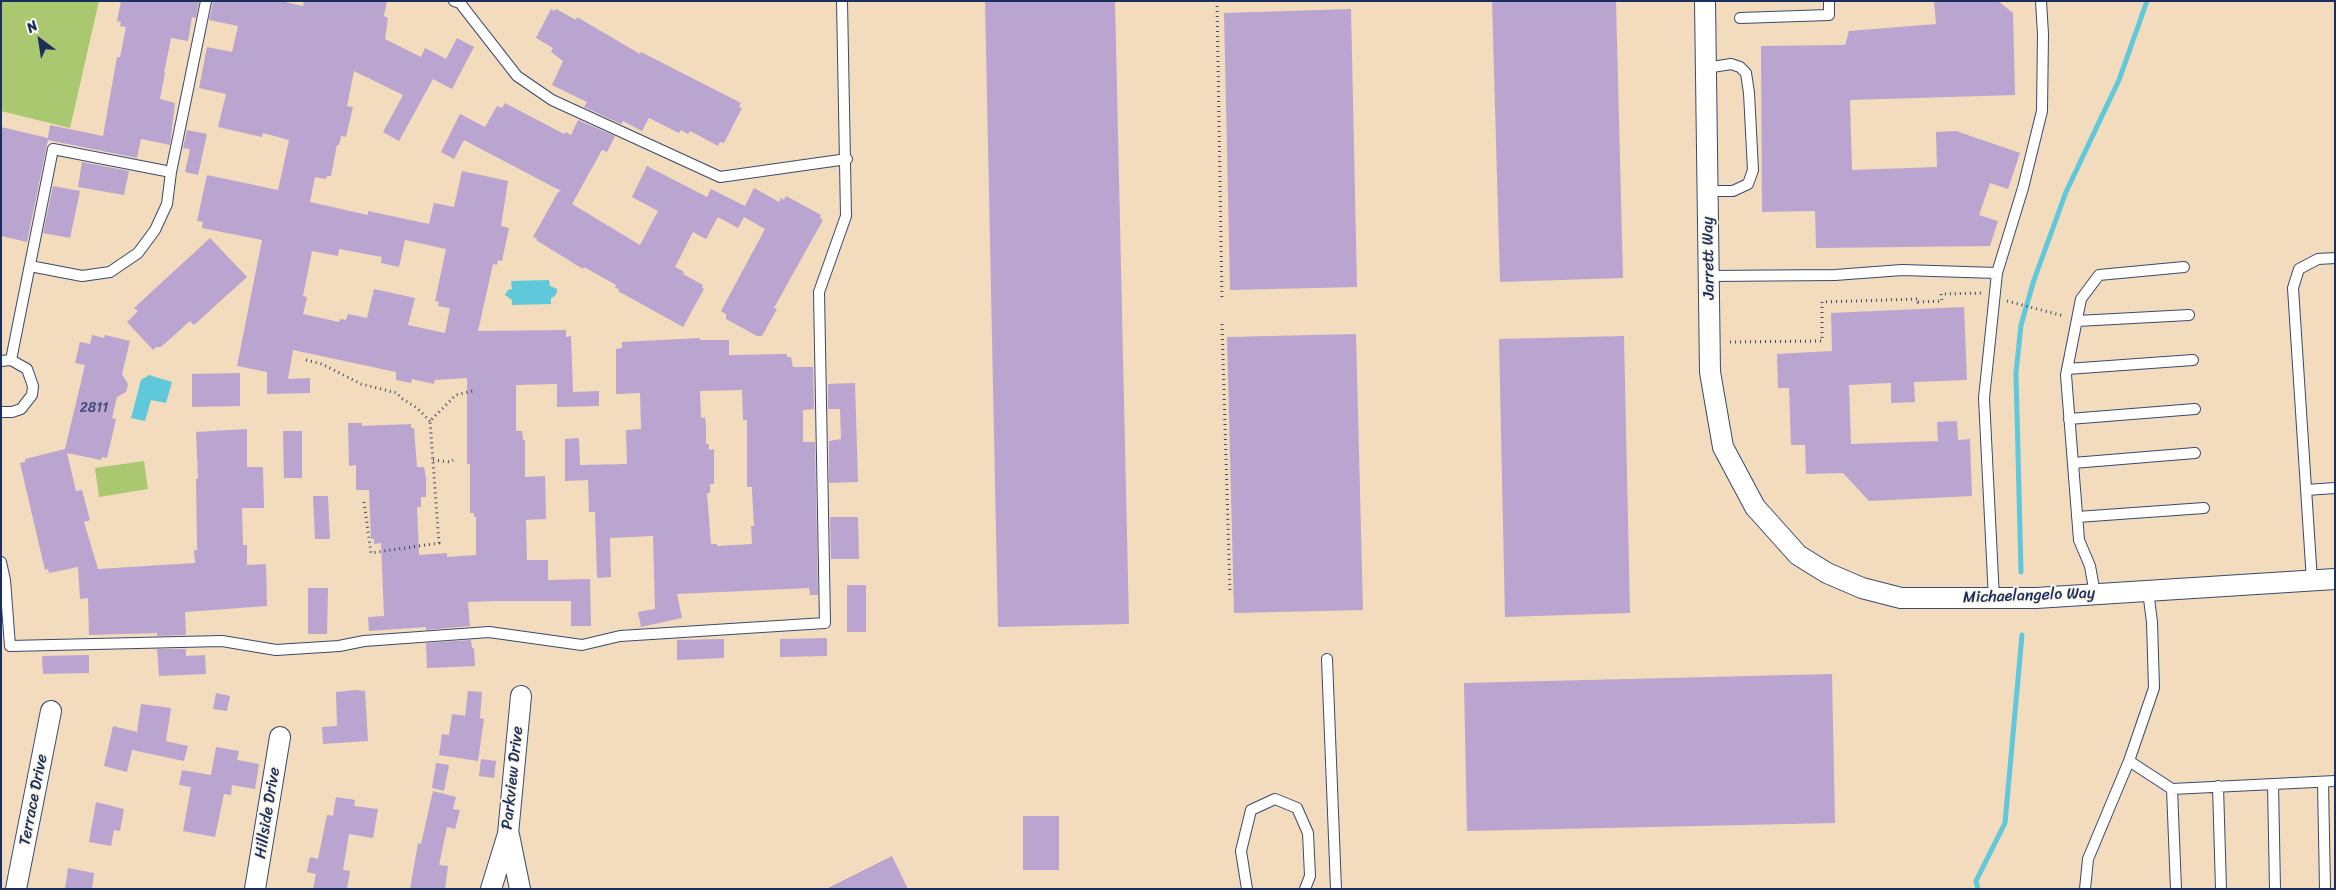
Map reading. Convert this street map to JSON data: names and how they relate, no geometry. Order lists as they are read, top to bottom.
{
  "streets": {
    "street": [
      "Jarrett Way",
      "Michaelangelo Way",
      "Parkview Drive",
      "Terrace Drive",
      "Hillside Drive"
    ]
  },
  "crossings": [
    ["Jarrett Way", "Michaelangelo Way"]
  ],
  "house_numbers": ["2811"],
  "north": "top left"
}
